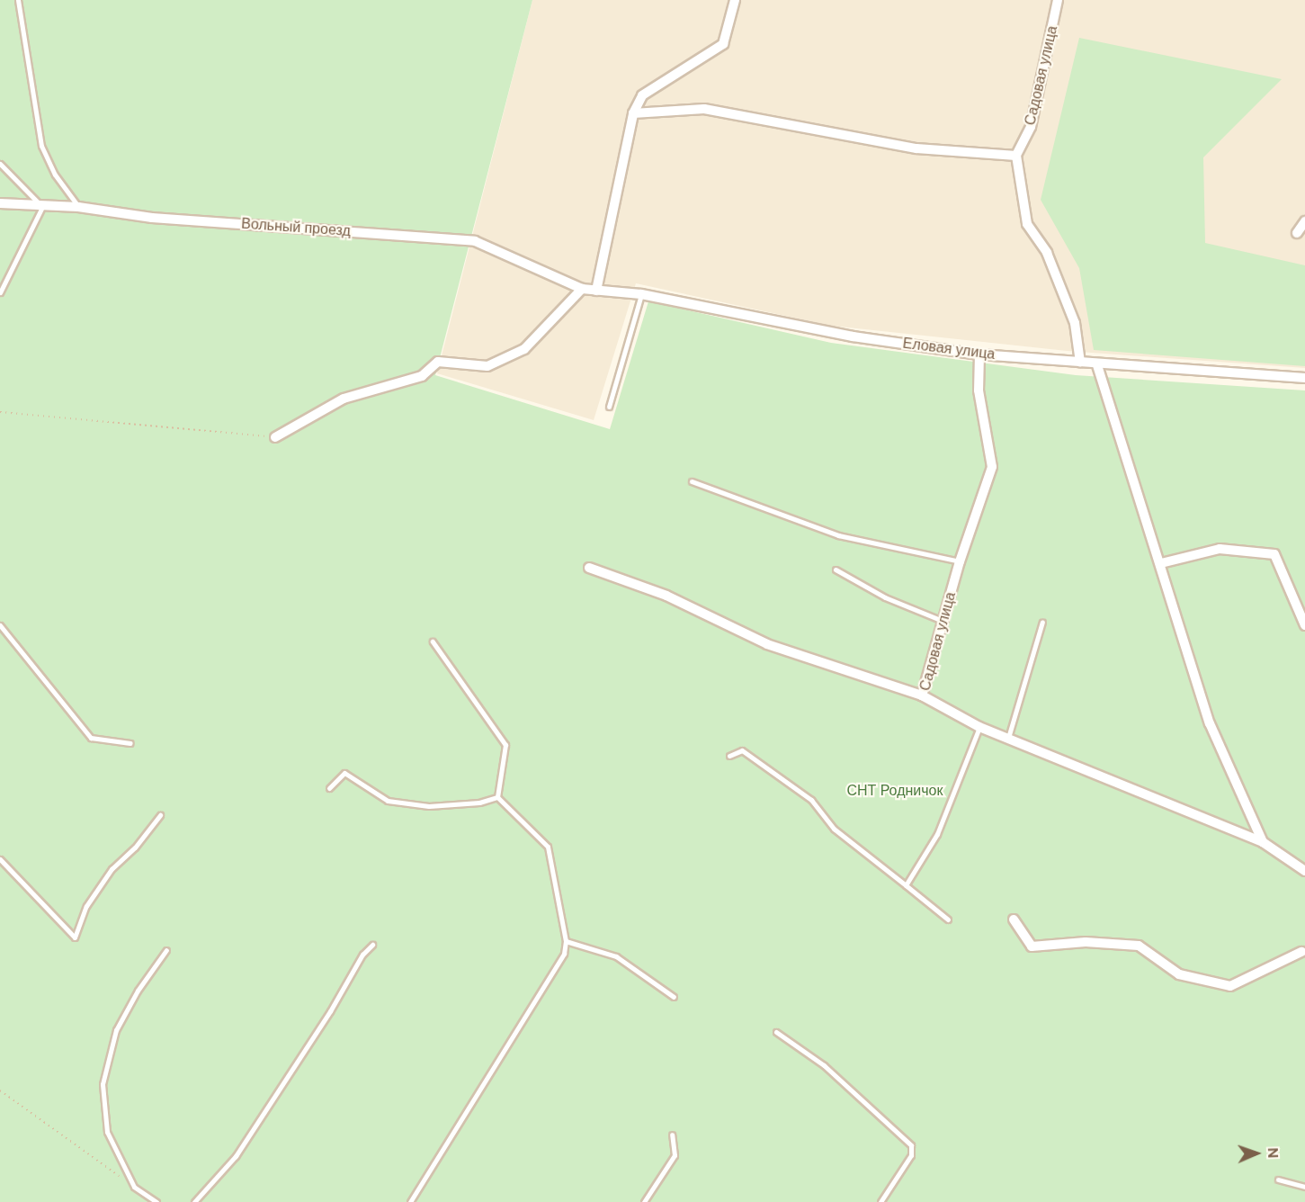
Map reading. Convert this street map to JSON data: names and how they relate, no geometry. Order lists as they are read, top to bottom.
{
  "streets": {
    "street": ["Садовая улица", "Вольный проезд", "Еловая улица"]
  },
  "crossings": [
    ["Садовая улица", "Еловая улица"],
    ["Вольный проезд", "Еловая улица"]
  ],
  "parks": ["СНТ Родничок"],
  "north": "right"
}
